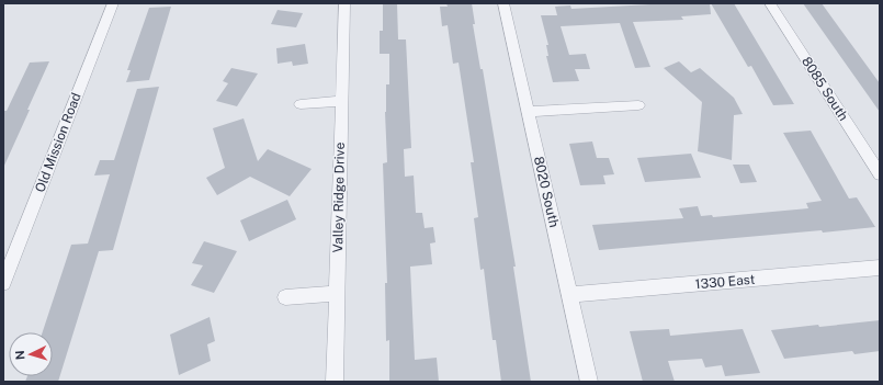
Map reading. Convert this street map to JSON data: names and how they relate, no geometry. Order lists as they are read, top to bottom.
{
  "streets": {
    "street": [
      "8085 South",
      "Old Mission Road",
      "8020 South",
      "Valley Ridge Drive",
      "1330 East"
    ]
  },
  "crossings": [
    ["8020 South", "1330 East"]
  ],
  "north": "left"
}
